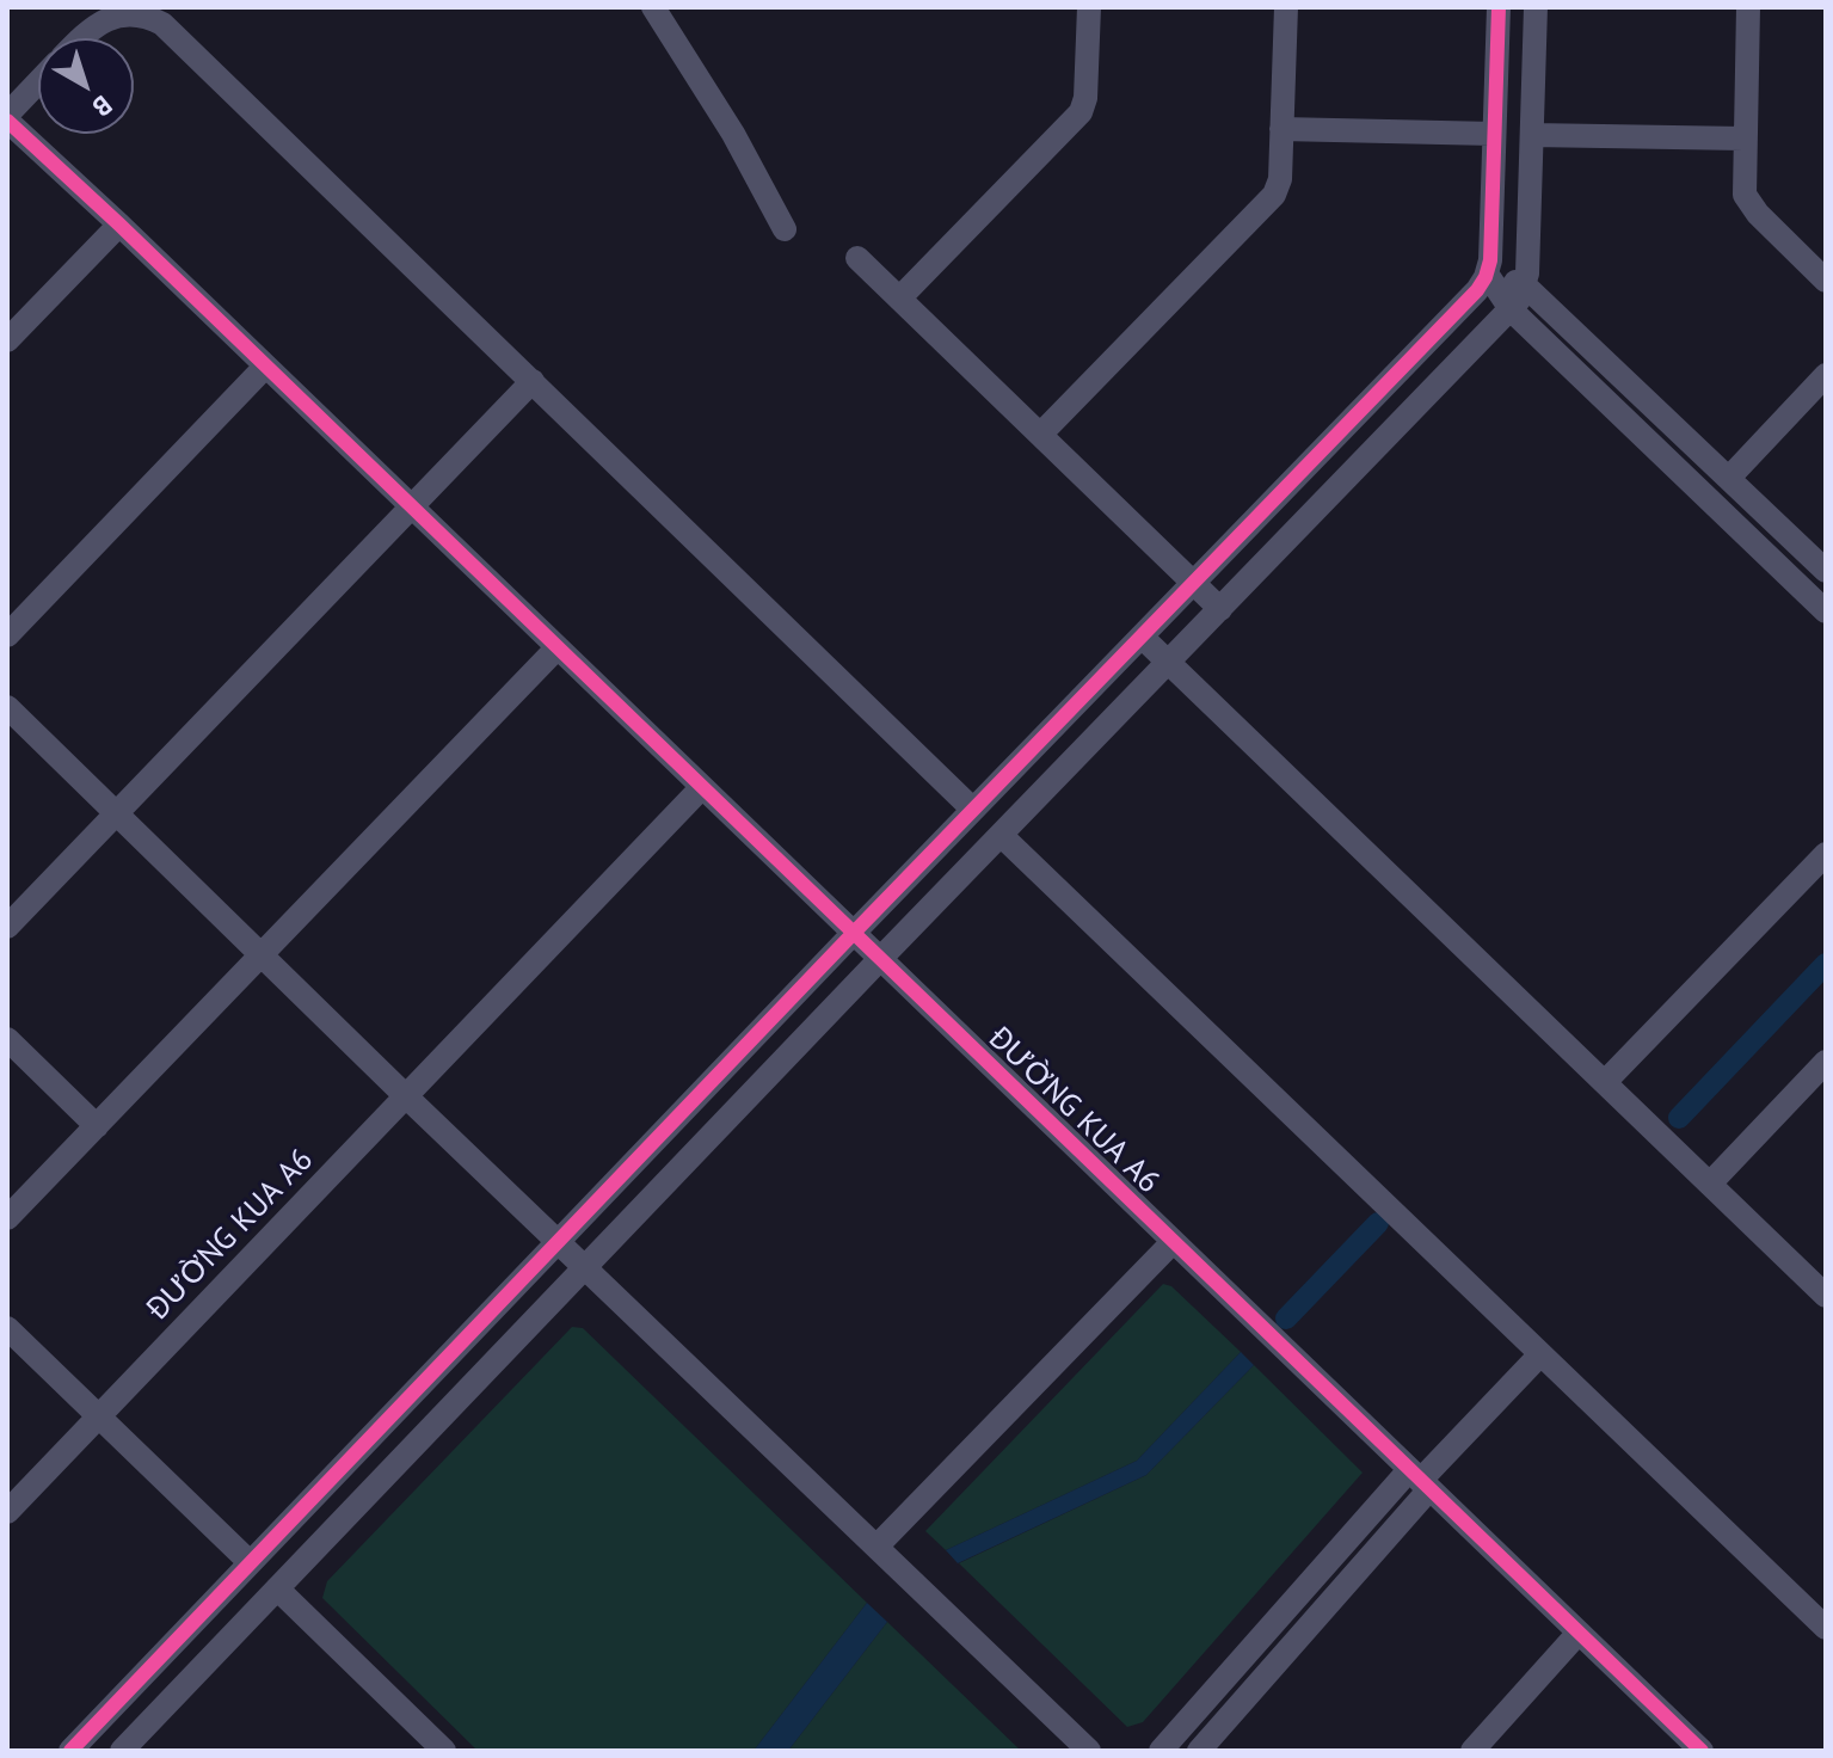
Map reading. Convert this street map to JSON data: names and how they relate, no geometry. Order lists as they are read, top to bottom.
{
  "streets": {
    "street": ["ĐƯỜNG KUA A6"]
  },
  "north": "bottom right"
}
